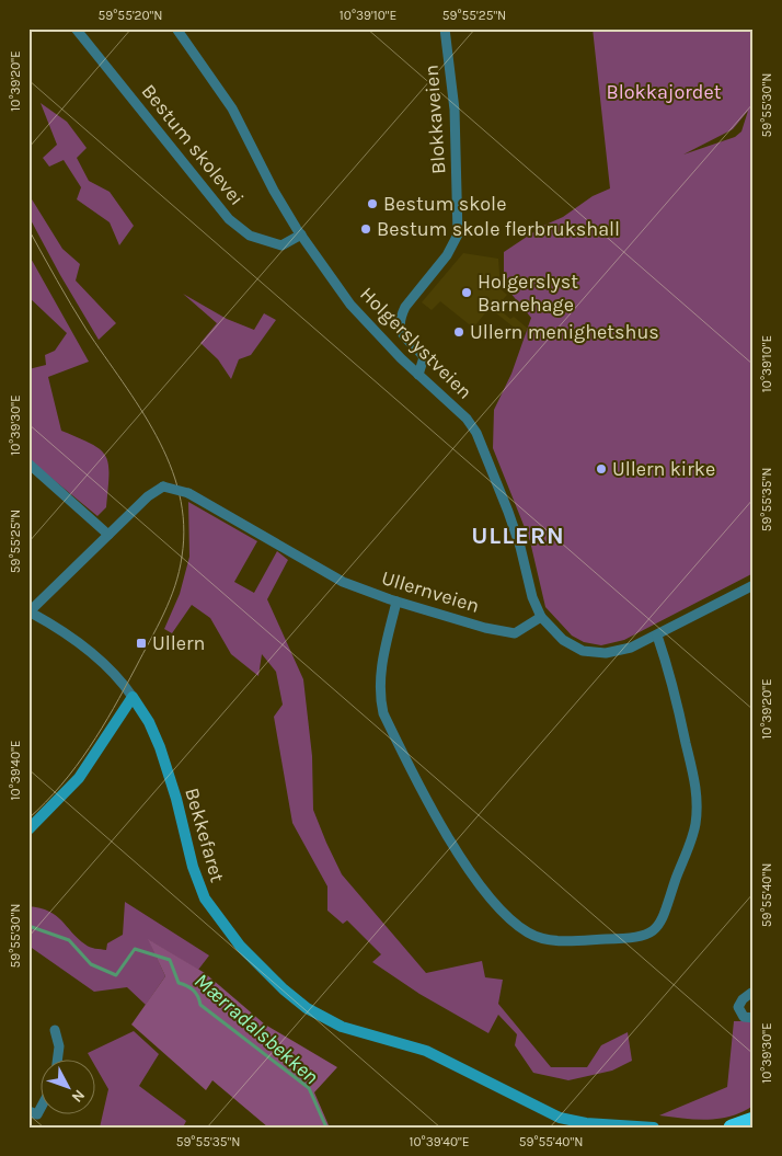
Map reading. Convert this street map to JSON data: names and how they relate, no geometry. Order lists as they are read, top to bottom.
{
  "streets": {
    "street": [
      "Blokkaveien",
      "Bestum skolevei",
      "Holgerslystveien",
      "Ullernveien",
      "Bekkefaret"
    ]
  },
  "crossings": [
    ["Blokkaveien", "Holgerslystveien"],
    ["Bestum skolevei", "Holgerslystveien"],
    ["Holgerslystveien", "Ullernveien"],
    ["Ullernveien", "Bekkefaret"]
  ],
  "districts": ["ULLERN"],
  "water": ["Mærradalsbekken"],
  "parks": ["Blokkajordet"],
  "places": {
    "other": [
      "Bestum skole",
      "Bestum skole flerbrukshall",
      "Holgerslyst Barnehage",
      "Ullern menighetshus",
      "Ullern kirke"
    ],
    "transit": ["Ullern"]
  },
  "north": "bottom right",
  "coordinates": [
    "59°55'20\"N",
    "10°39'10\"E",
    "59°55'25\"N",
    "10°39'20\"E",
    "59°55'30\"N",
    "10°39'30\"E",
    "59°55'35\"N",
    "10°39'40\"E",
    "59°55'40\"N"
  ]
}
